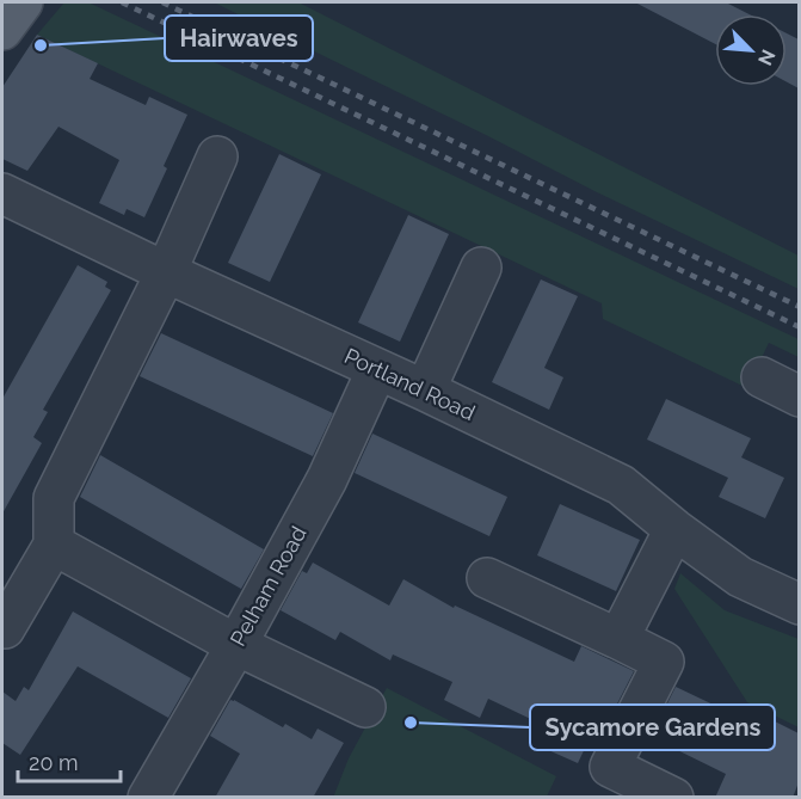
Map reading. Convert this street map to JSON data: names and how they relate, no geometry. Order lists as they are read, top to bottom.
{
  "streets": {
    "street": ["Portland Road", "Pelham Road"]
  },
  "crossings": [
    ["Portland Road", "Pelham Road"]
  ],
  "places": ["Hairwaves", "Sycamore Gardens"],
  "scale_bar": "20 m",
  "north": "bottom right"
}
